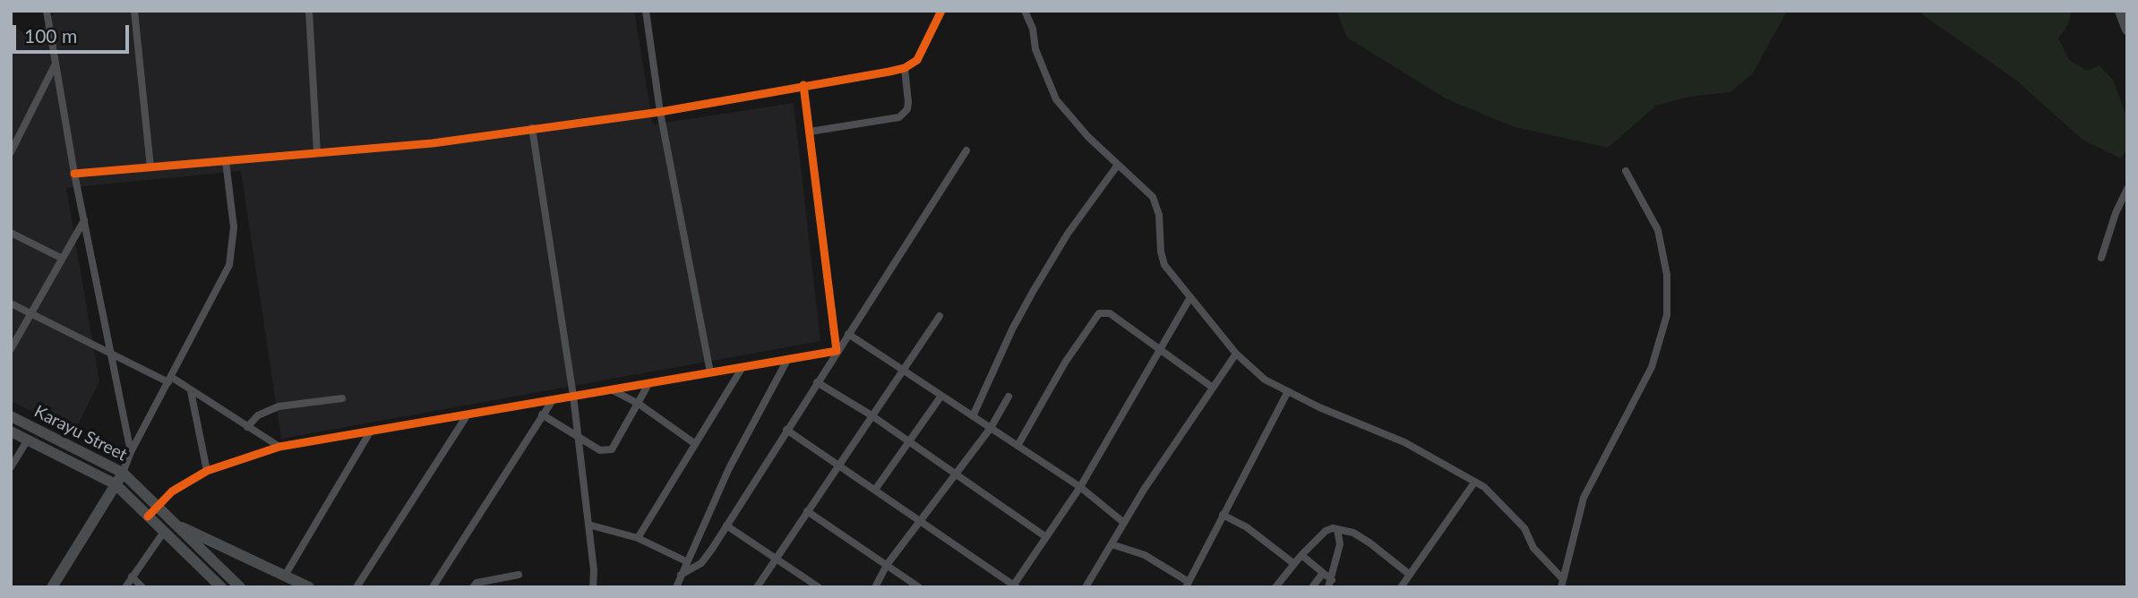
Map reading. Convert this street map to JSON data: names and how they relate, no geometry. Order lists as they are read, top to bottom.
{
  "streets": {
    "main road": ["Karayu Street"]
  },
  "scale_bar": "100 m"
}
